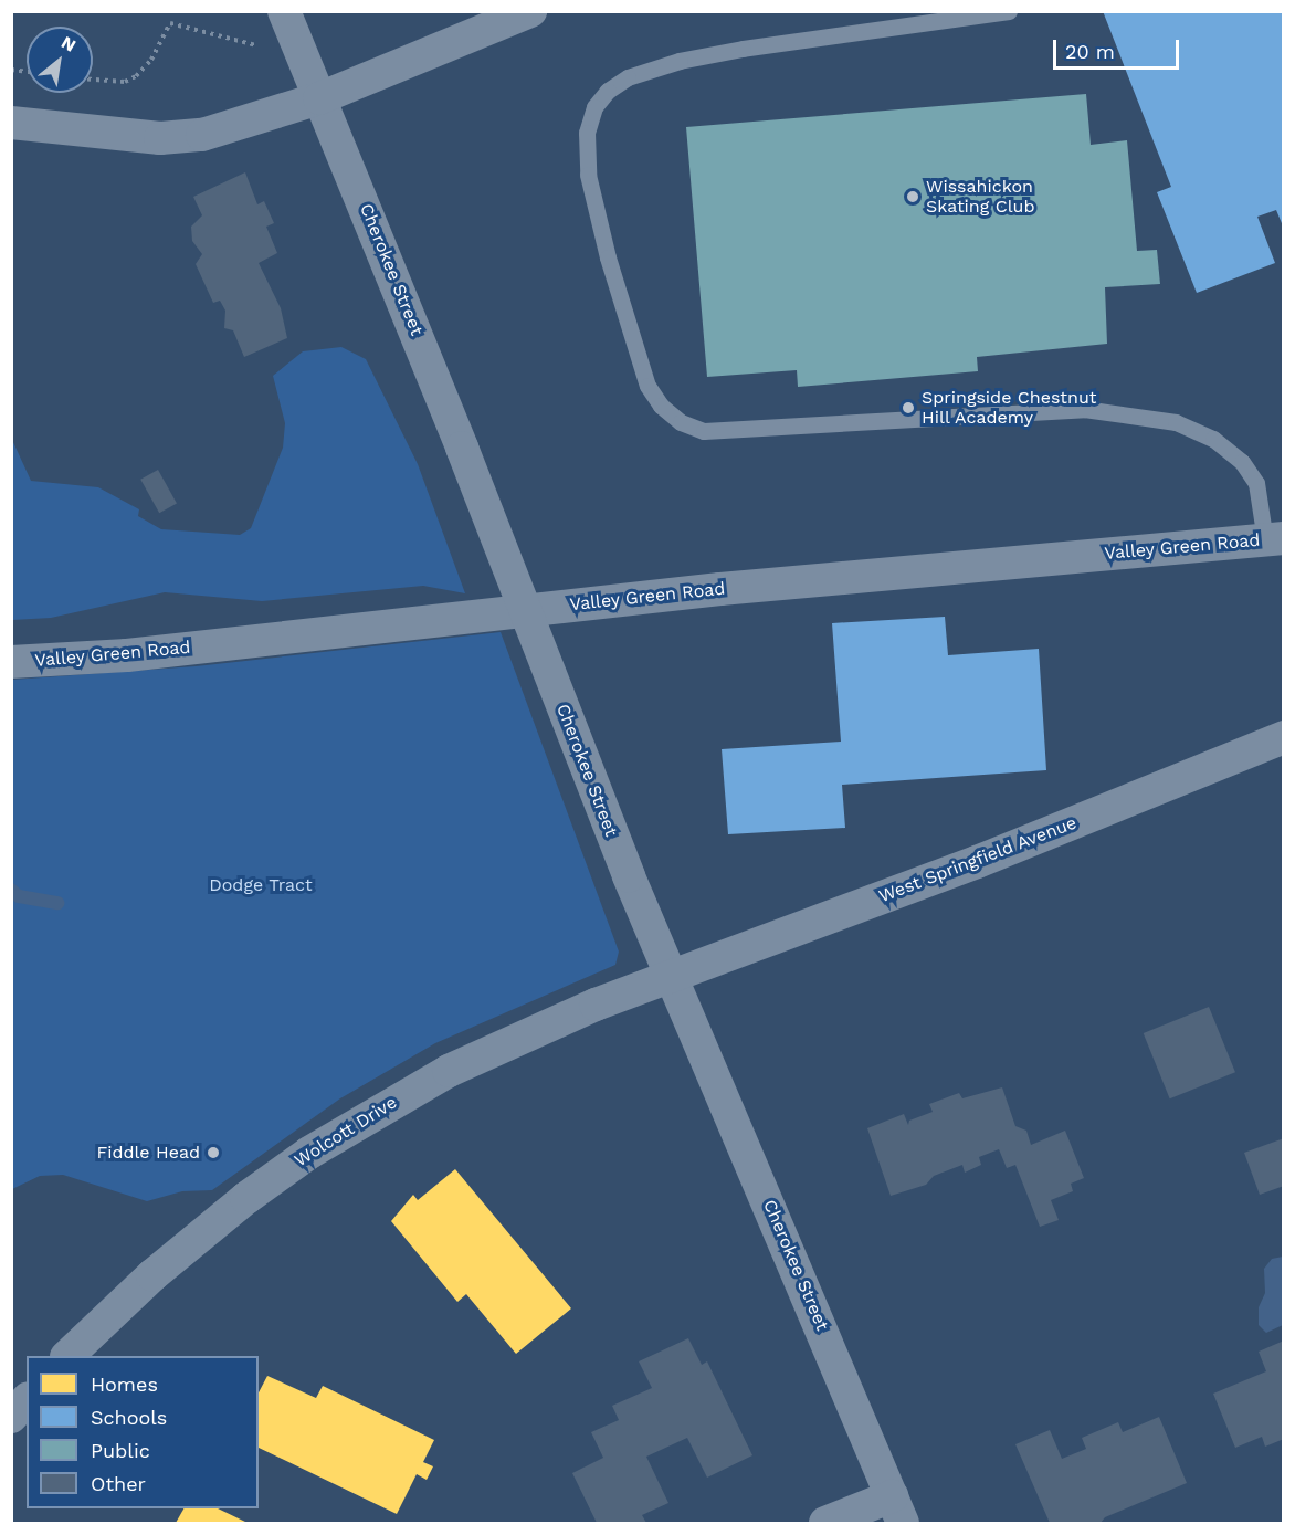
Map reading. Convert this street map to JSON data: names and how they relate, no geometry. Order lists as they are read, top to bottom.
{
  "streets": {
    "street": [
      "Cherokee Street",
      "Valley Green Road",
      "West Springfield Avenue",
      "Wolcott Drive"
    ]
  },
  "crossings": [
    ["Cherokee Street", "West Springfield Avenue"],
    ["Cherokee Street", "Wolcott Drive"],
    ["West Springfield Avenue", "Wolcott Drive"]
  ],
  "parks": ["Dodge Tract"],
  "places": ["Wissahickon Skating Club", "Springside Chestnut Hill Academy", "Fiddle Head"],
  "legend": [
    "Homes",
    "Schools",
    "Public",
    "Other"
  ],
  "scale_bar": "20 m",
  "north": "top right"
}
